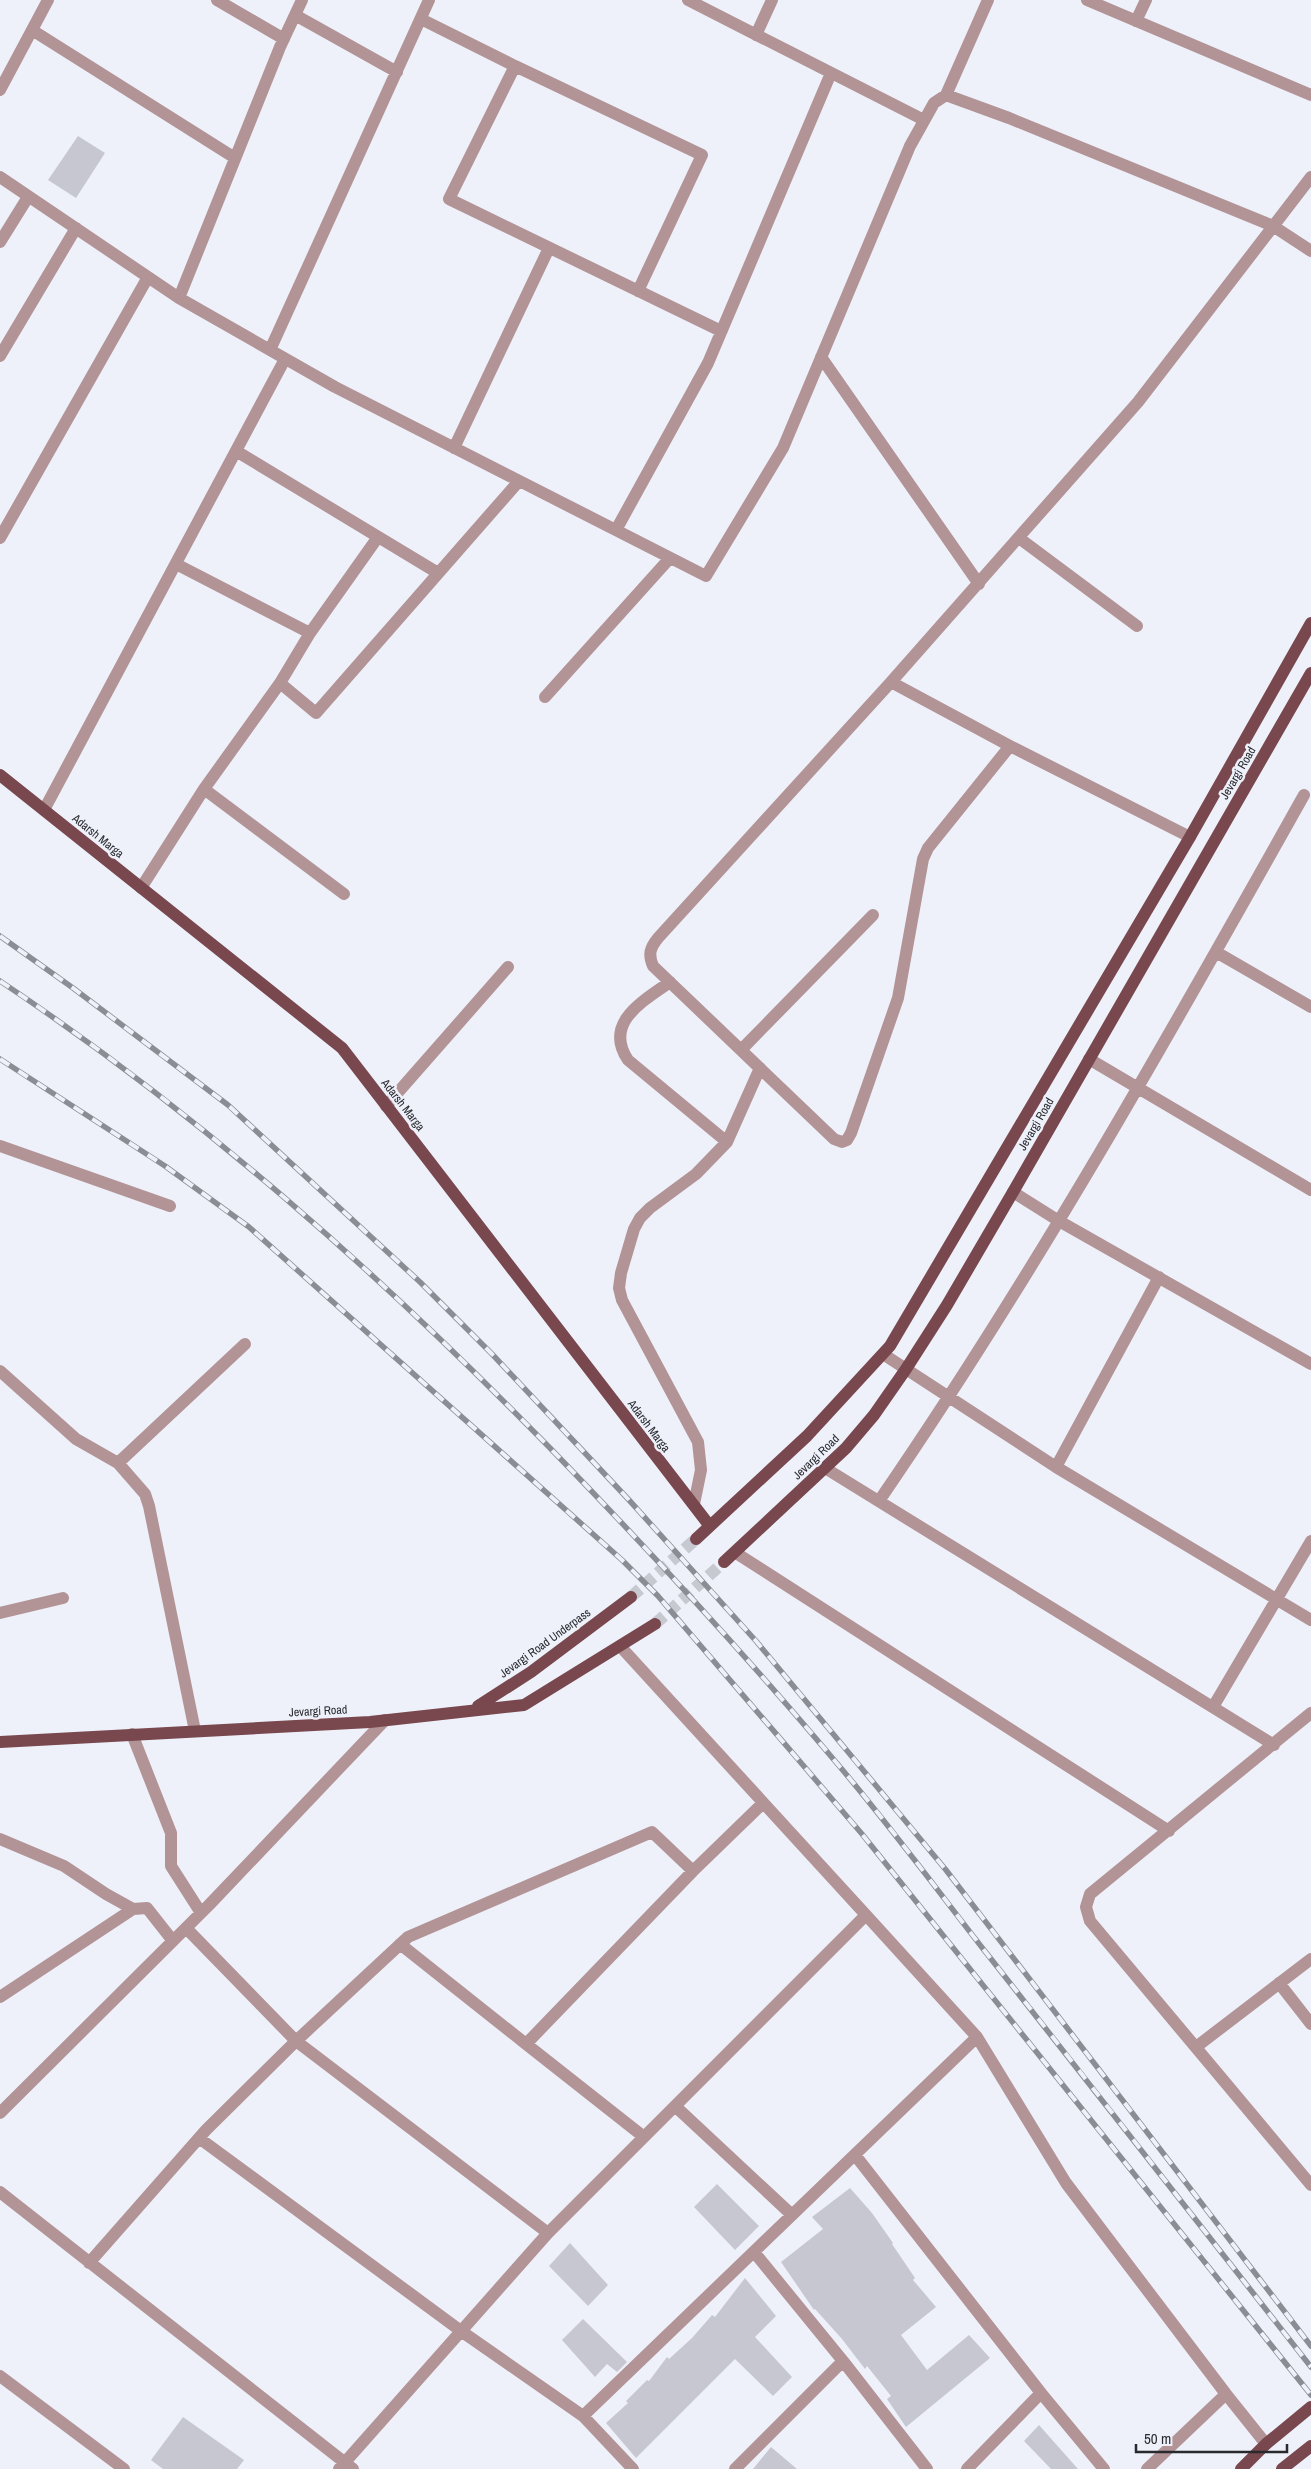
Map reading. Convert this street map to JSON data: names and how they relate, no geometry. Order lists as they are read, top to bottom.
{
  "streets": {
    "main road": ["Jevargi Road", "Adarsh Marga", "Jevargi Road Underpass"]
  },
  "crossings": [
    ["Jevargi Road", "Jevargi Road Underpass"]
  ],
  "scale_bar": "50 m"
}
